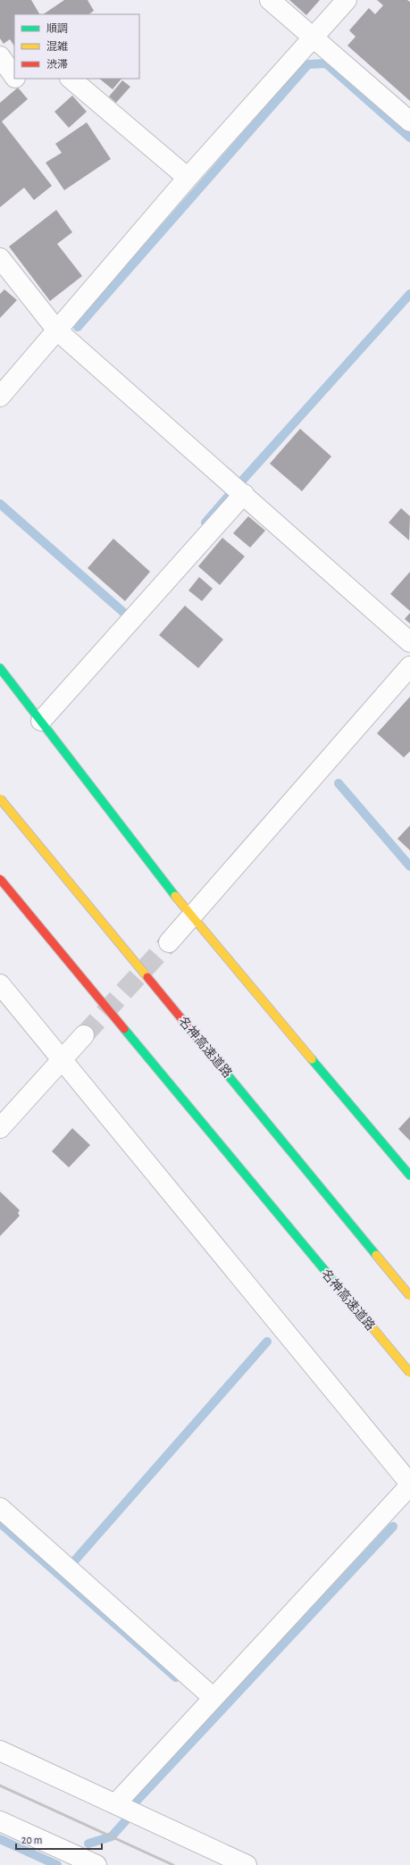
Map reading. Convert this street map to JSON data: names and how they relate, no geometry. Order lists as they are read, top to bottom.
{
  "streets": {
    "main road": ["名神高速道路"]
  },
  "legend": ["順調", "混雑", "渋滞"],
  "scale_bar": "20 m"
}
